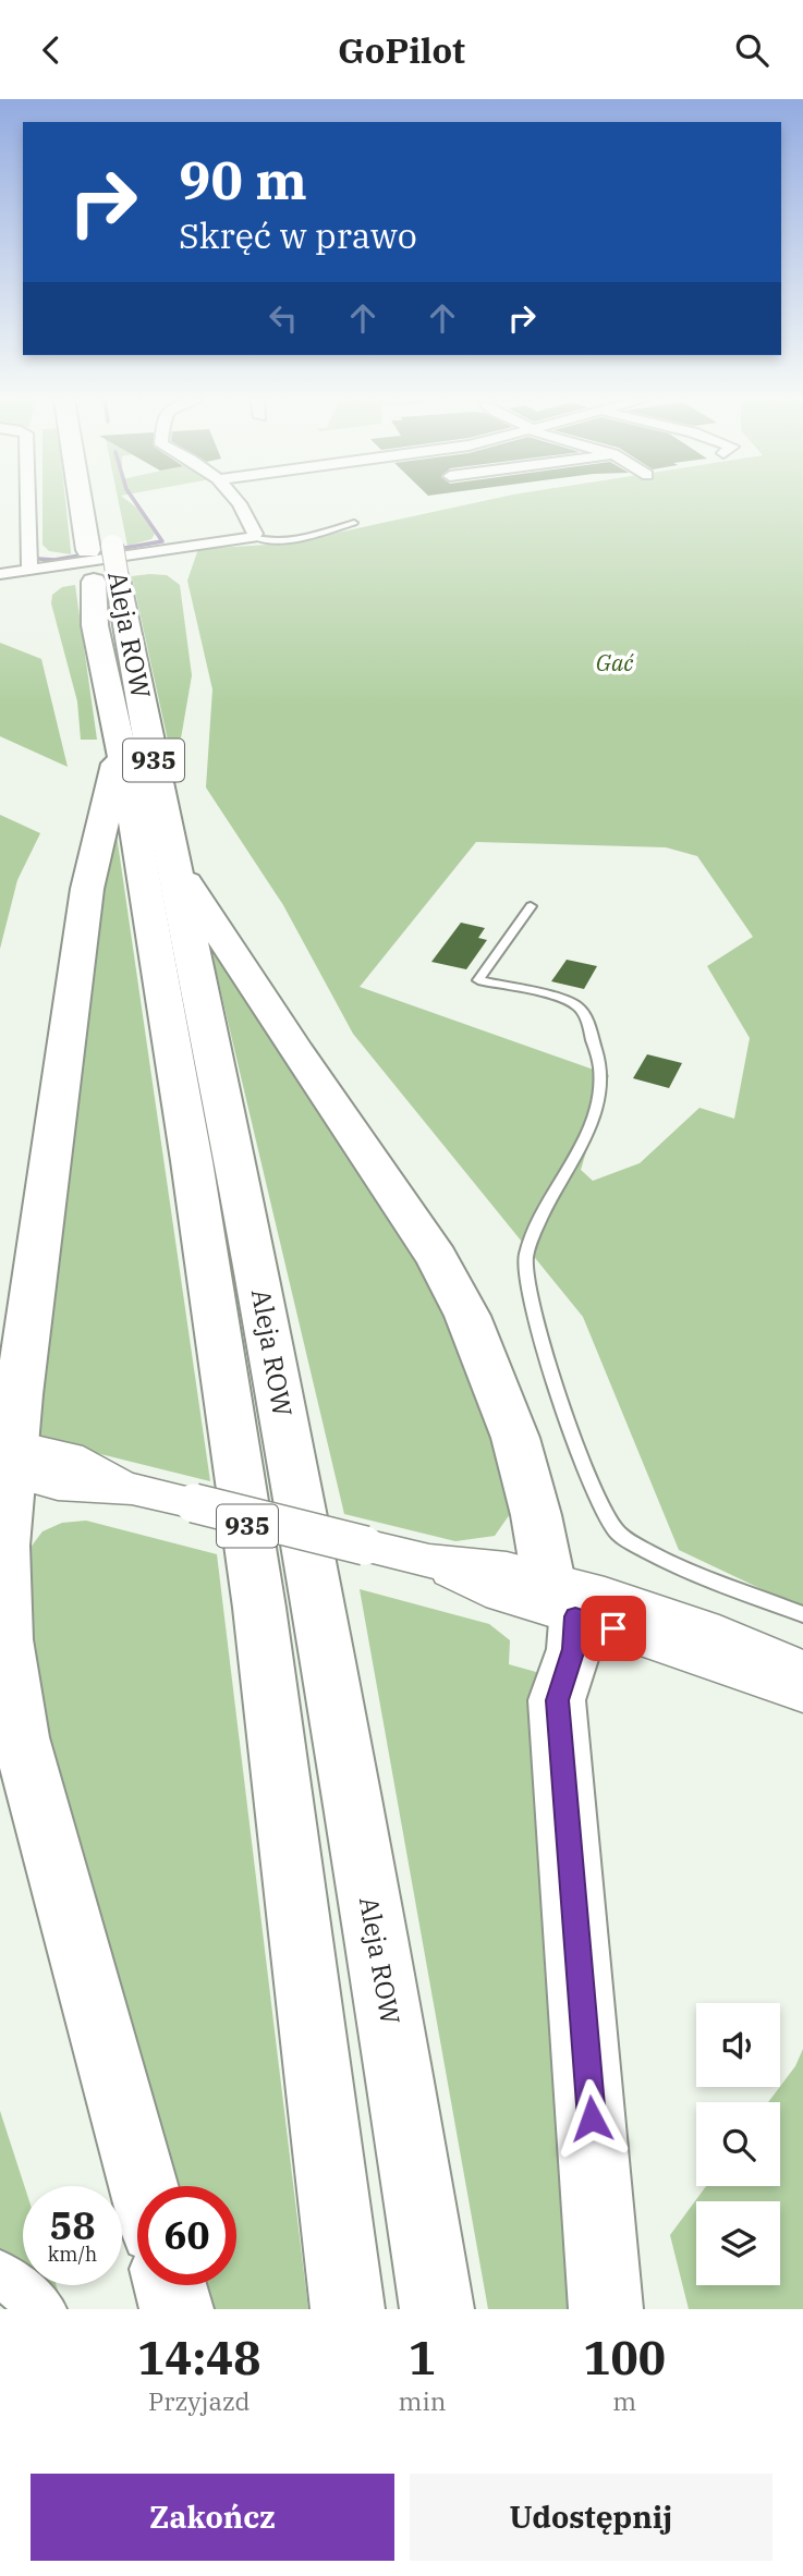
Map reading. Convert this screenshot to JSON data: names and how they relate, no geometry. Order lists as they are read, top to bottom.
{
  "streets": {
    "main road": ["Aleja ROW", "935"]
  },
  "parks": ["Gać"],
  "page": {
    "header": "GoPilot",
    "turn": ["90 m", "Skręć w prawo"],
    "speed": "58 km/h",
    "limit": "60",
    "eta": [
      "14:48",
      "Przyjazd",
      "1",
      "min",
      "100",
      "m"
    ],
    "buttons": ["Zakończ", "Udostępnij"]
  }
}
